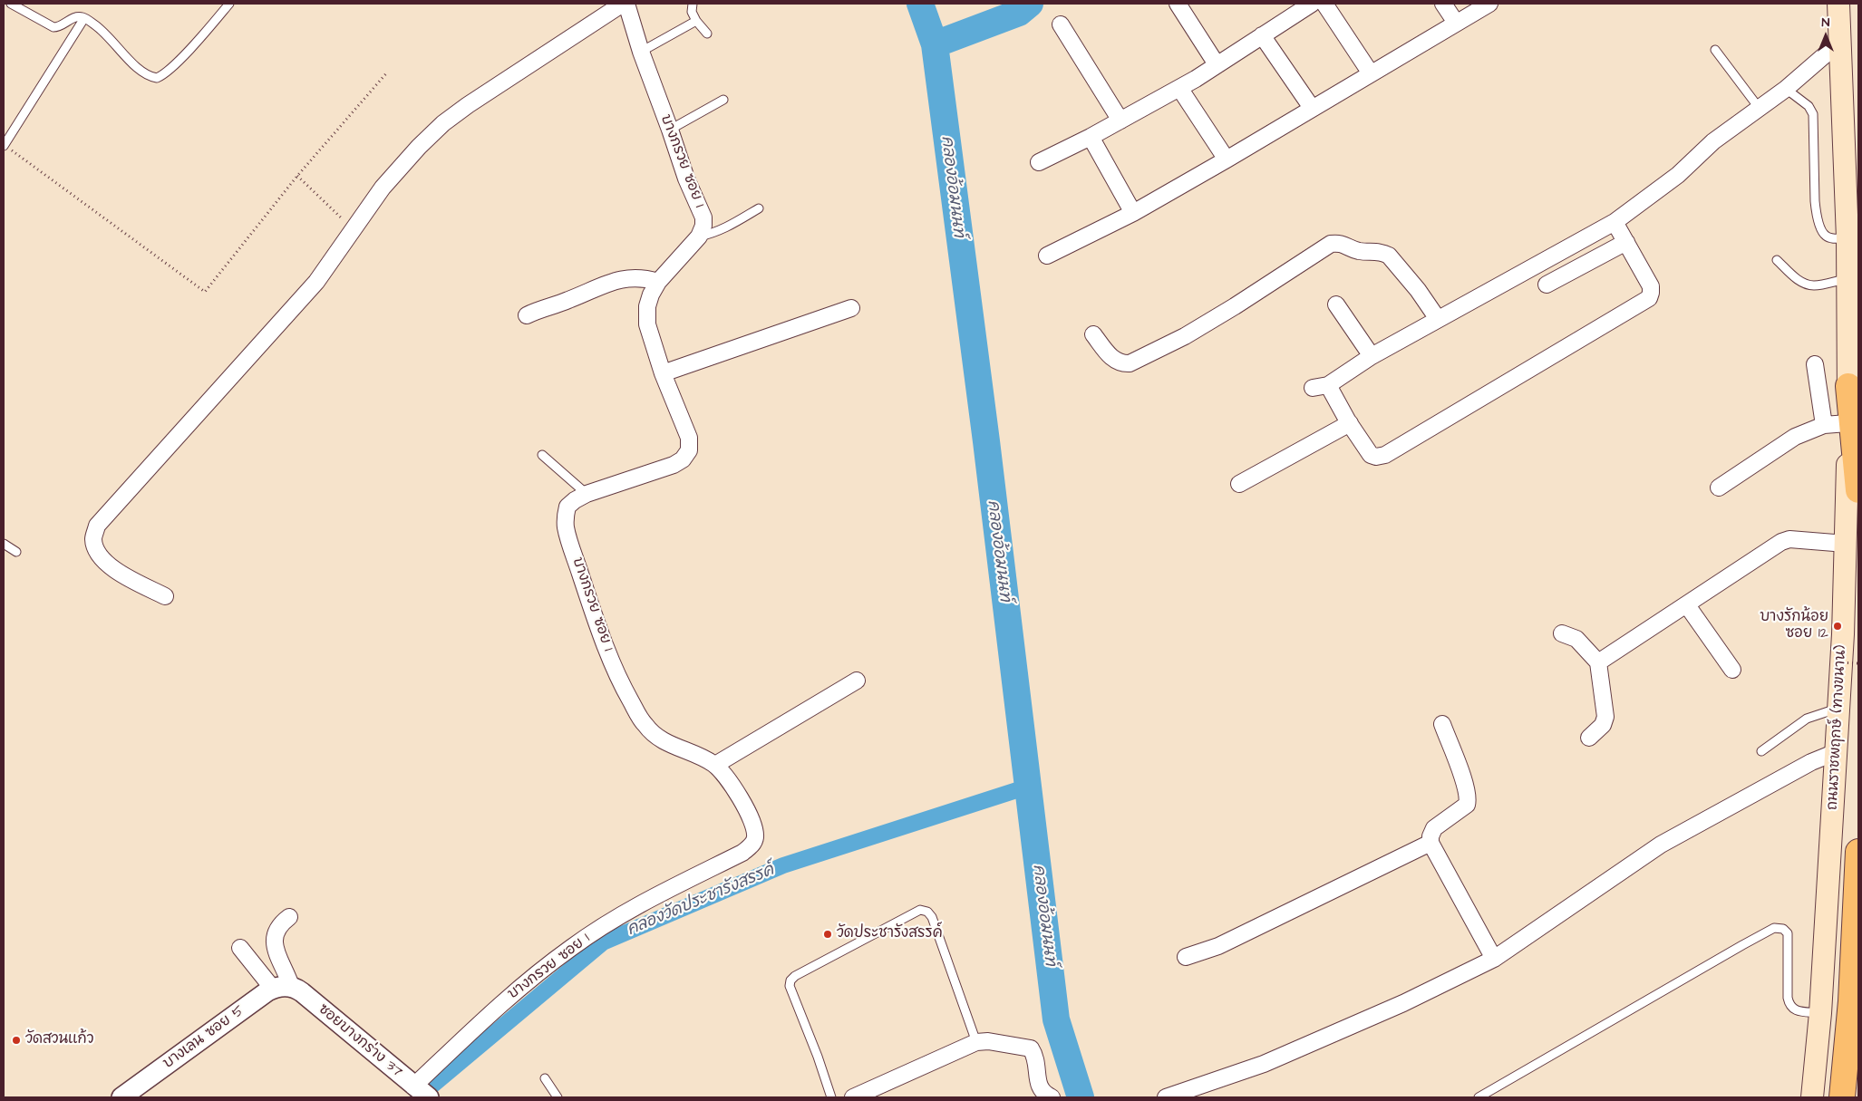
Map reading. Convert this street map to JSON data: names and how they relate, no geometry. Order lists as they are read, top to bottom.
{
  "streets": {
    "main road": ["ถนนราชพฤกษ์ (ทางขนาน)"],
    "street": ["บางกรวย ซอย 1", "บางเลน ซอย 5", "ซอยบางกร่าง 37"]
  },
  "crossings": [
    ["บางกรวย ซอย 1", "ซอยบางกร่าง 37"],
    ["บางเลน ซอย 5", "ซอยบางกร่าง 37"]
  ],
  "water": ["คลองอ้อมนนท์", "คลองวัดประชารังสรรค์"],
  "places": ["บางรักน้อย ซอย 12", "วัดประชารังสรรค์", "วัดสวนแก้ว"],
  "north": "top"
}
